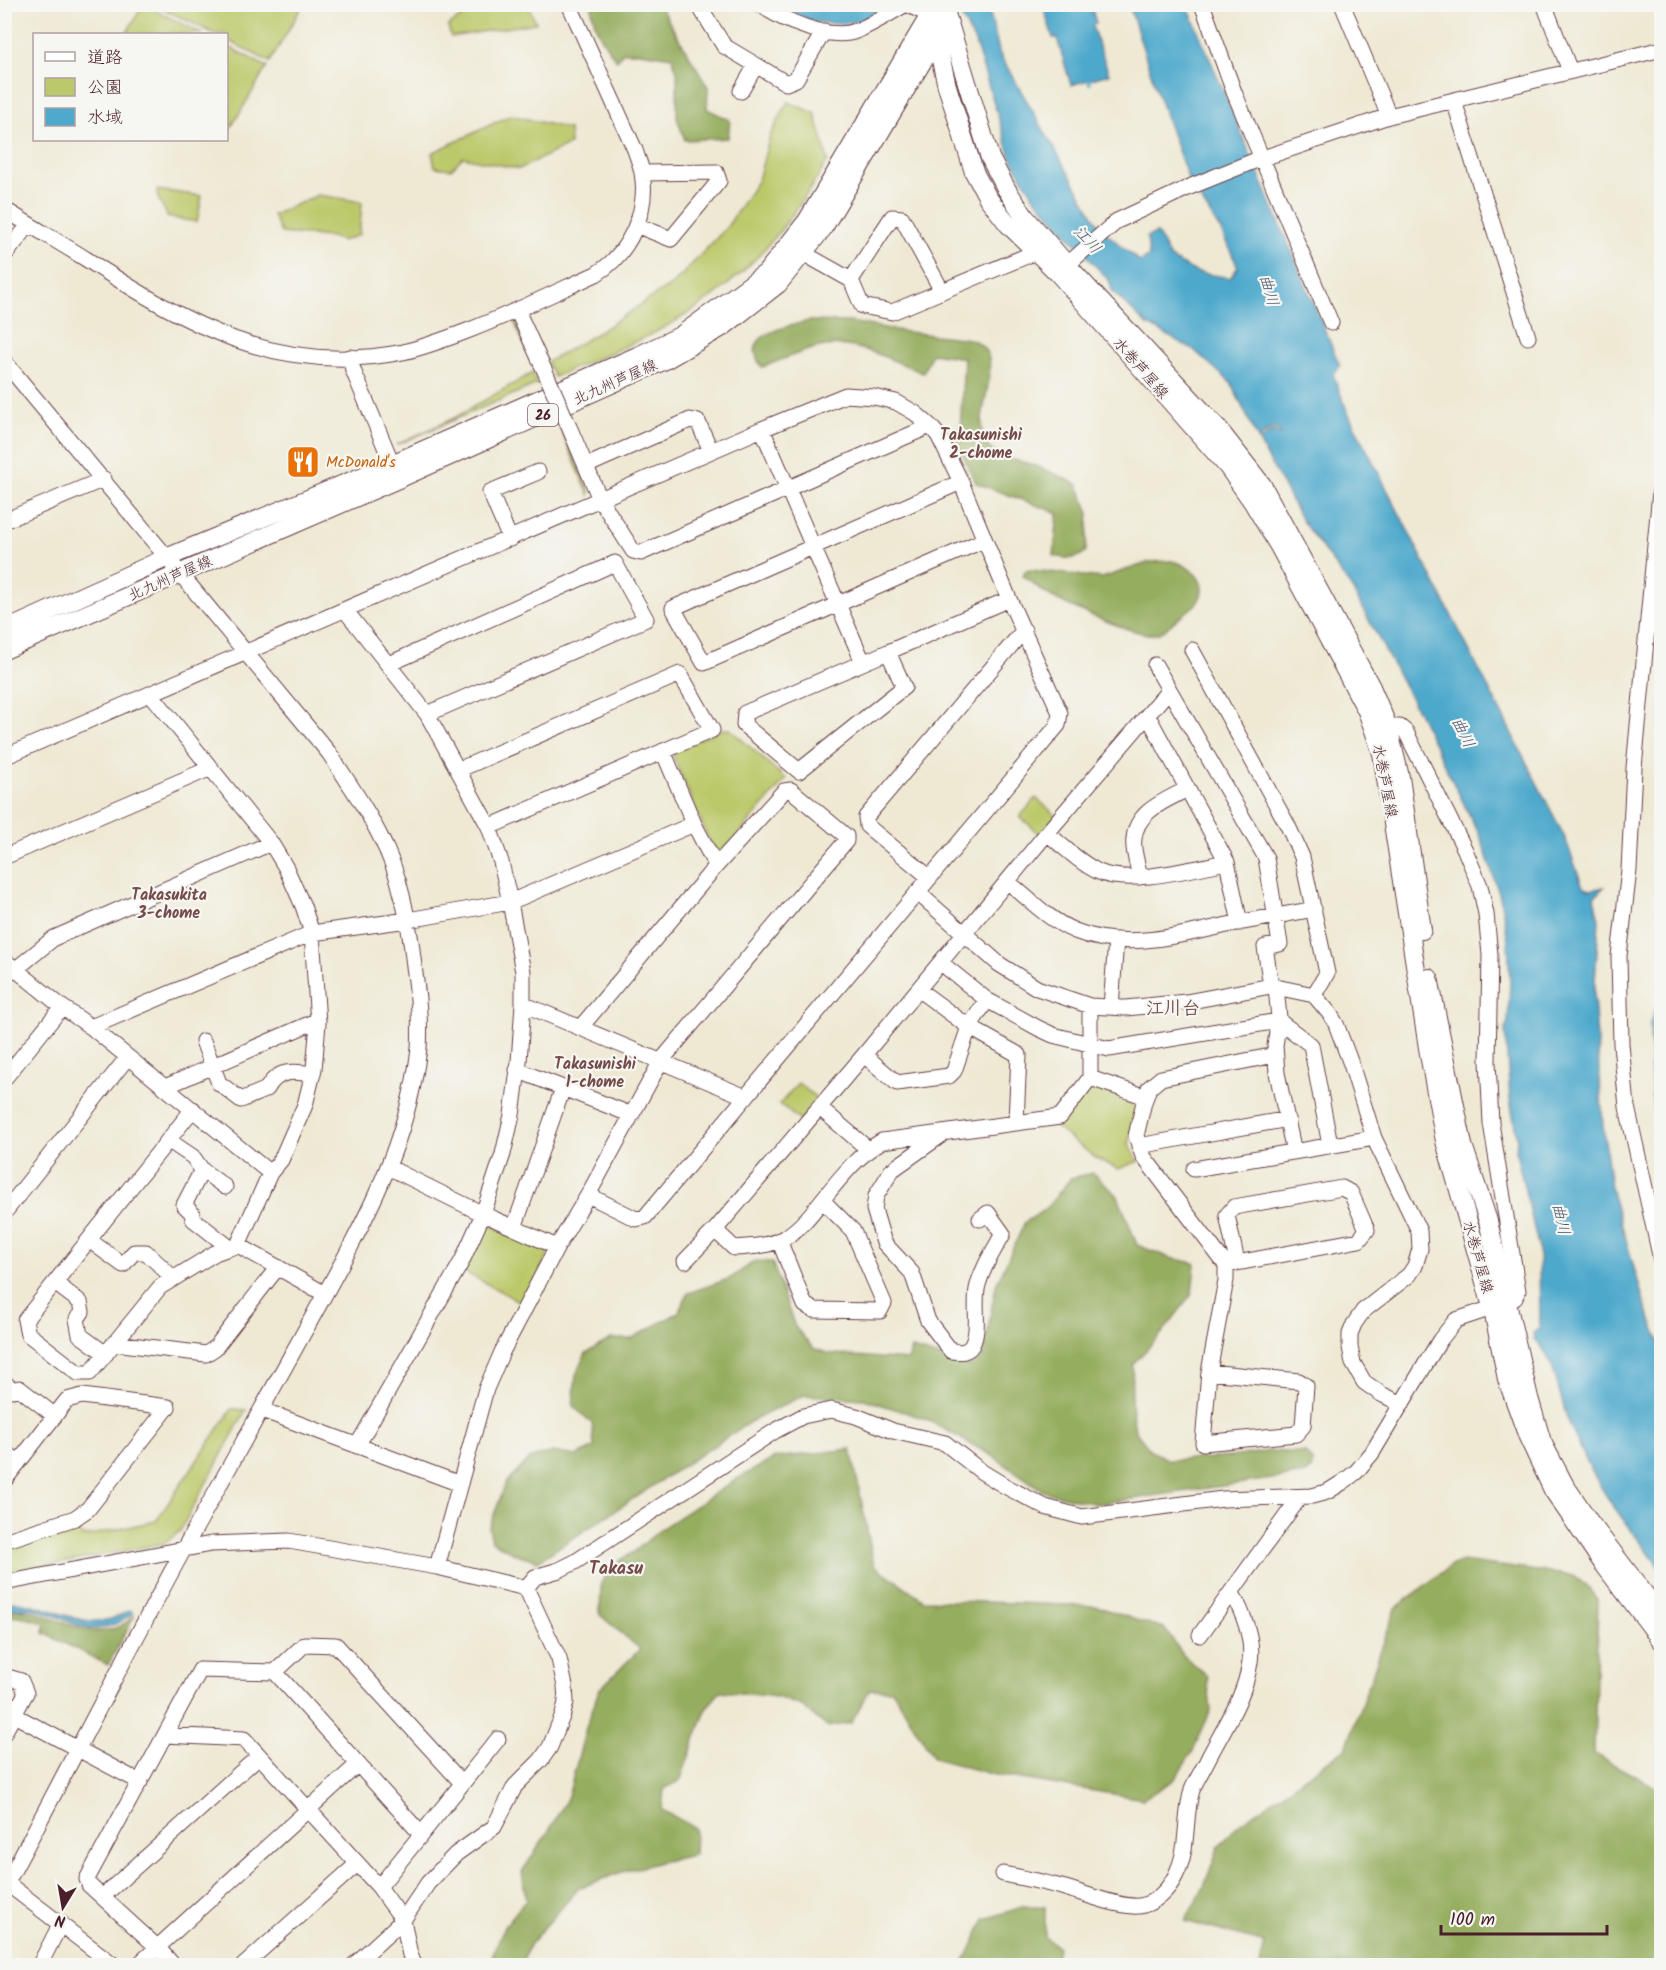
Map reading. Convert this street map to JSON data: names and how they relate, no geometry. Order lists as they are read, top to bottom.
{
  "streets": {
    "main road": ["水巻芦屋線", "北九州芦屋線", "26"]
  },
  "crossings": [
    ["水巻芦屋線", "北九州芦屋線"]
  ],
  "districts": [
    "Takasunishi 2-chome",
    "Takasukita 3-chome",
    "江川台",
    "Takasunishi 1-chome",
    "Takasu"
  ],
  "water": ["江川", "曲川"],
  "places": {
    "restaurant": ["McDonald's"]
  },
  "legend": ["道路", "公園", "水域"],
  "scale_bar": "100 m",
  "north": "bottom"
}
